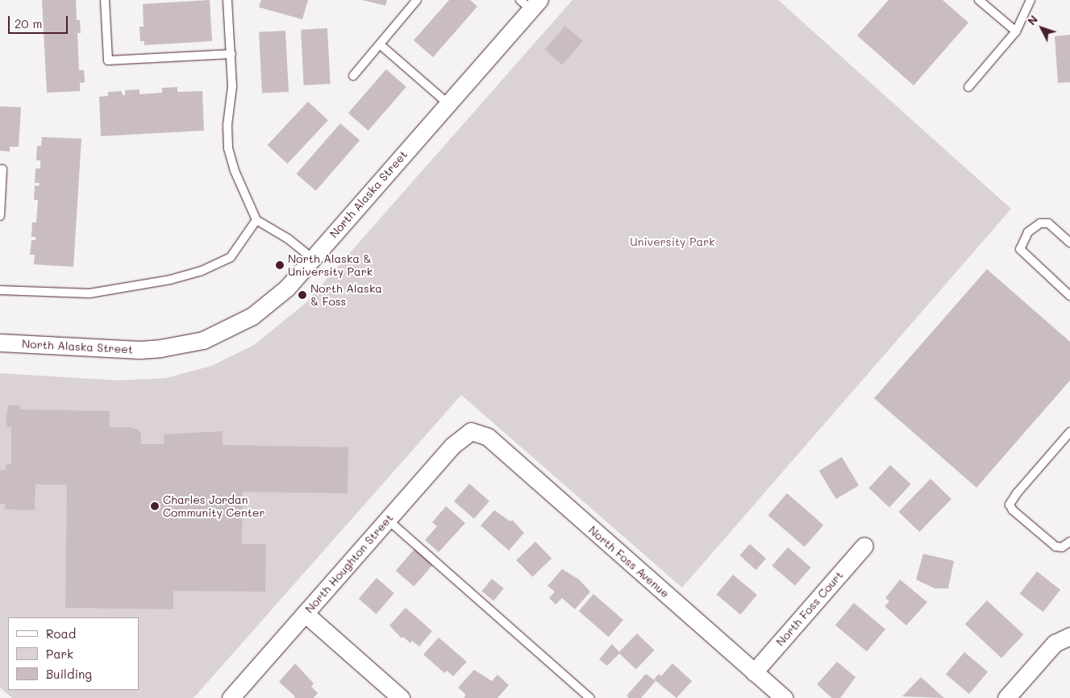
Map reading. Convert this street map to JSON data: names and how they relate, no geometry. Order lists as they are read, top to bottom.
{
  "streets": {
    "street": [
      "North Alaska Street",
      "North Foss Avenue",
      "North Houghton Street",
      "North Foss Court"
    ]
  },
  "crossings": [
    ["North Foss Avenue", "North Houghton Street"],
    ["North Foss Avenue", "North Foss Court"]
  ],
  "parks": ["University Park"],
  "places": ["North Alaska & University Park", "North Alaska & Foss", "Charles Jordan Community Center"],
  "legend": ["Road", "Park", "Building"],
  "scale_bar": "20 m",
  "north": "top left"
}
